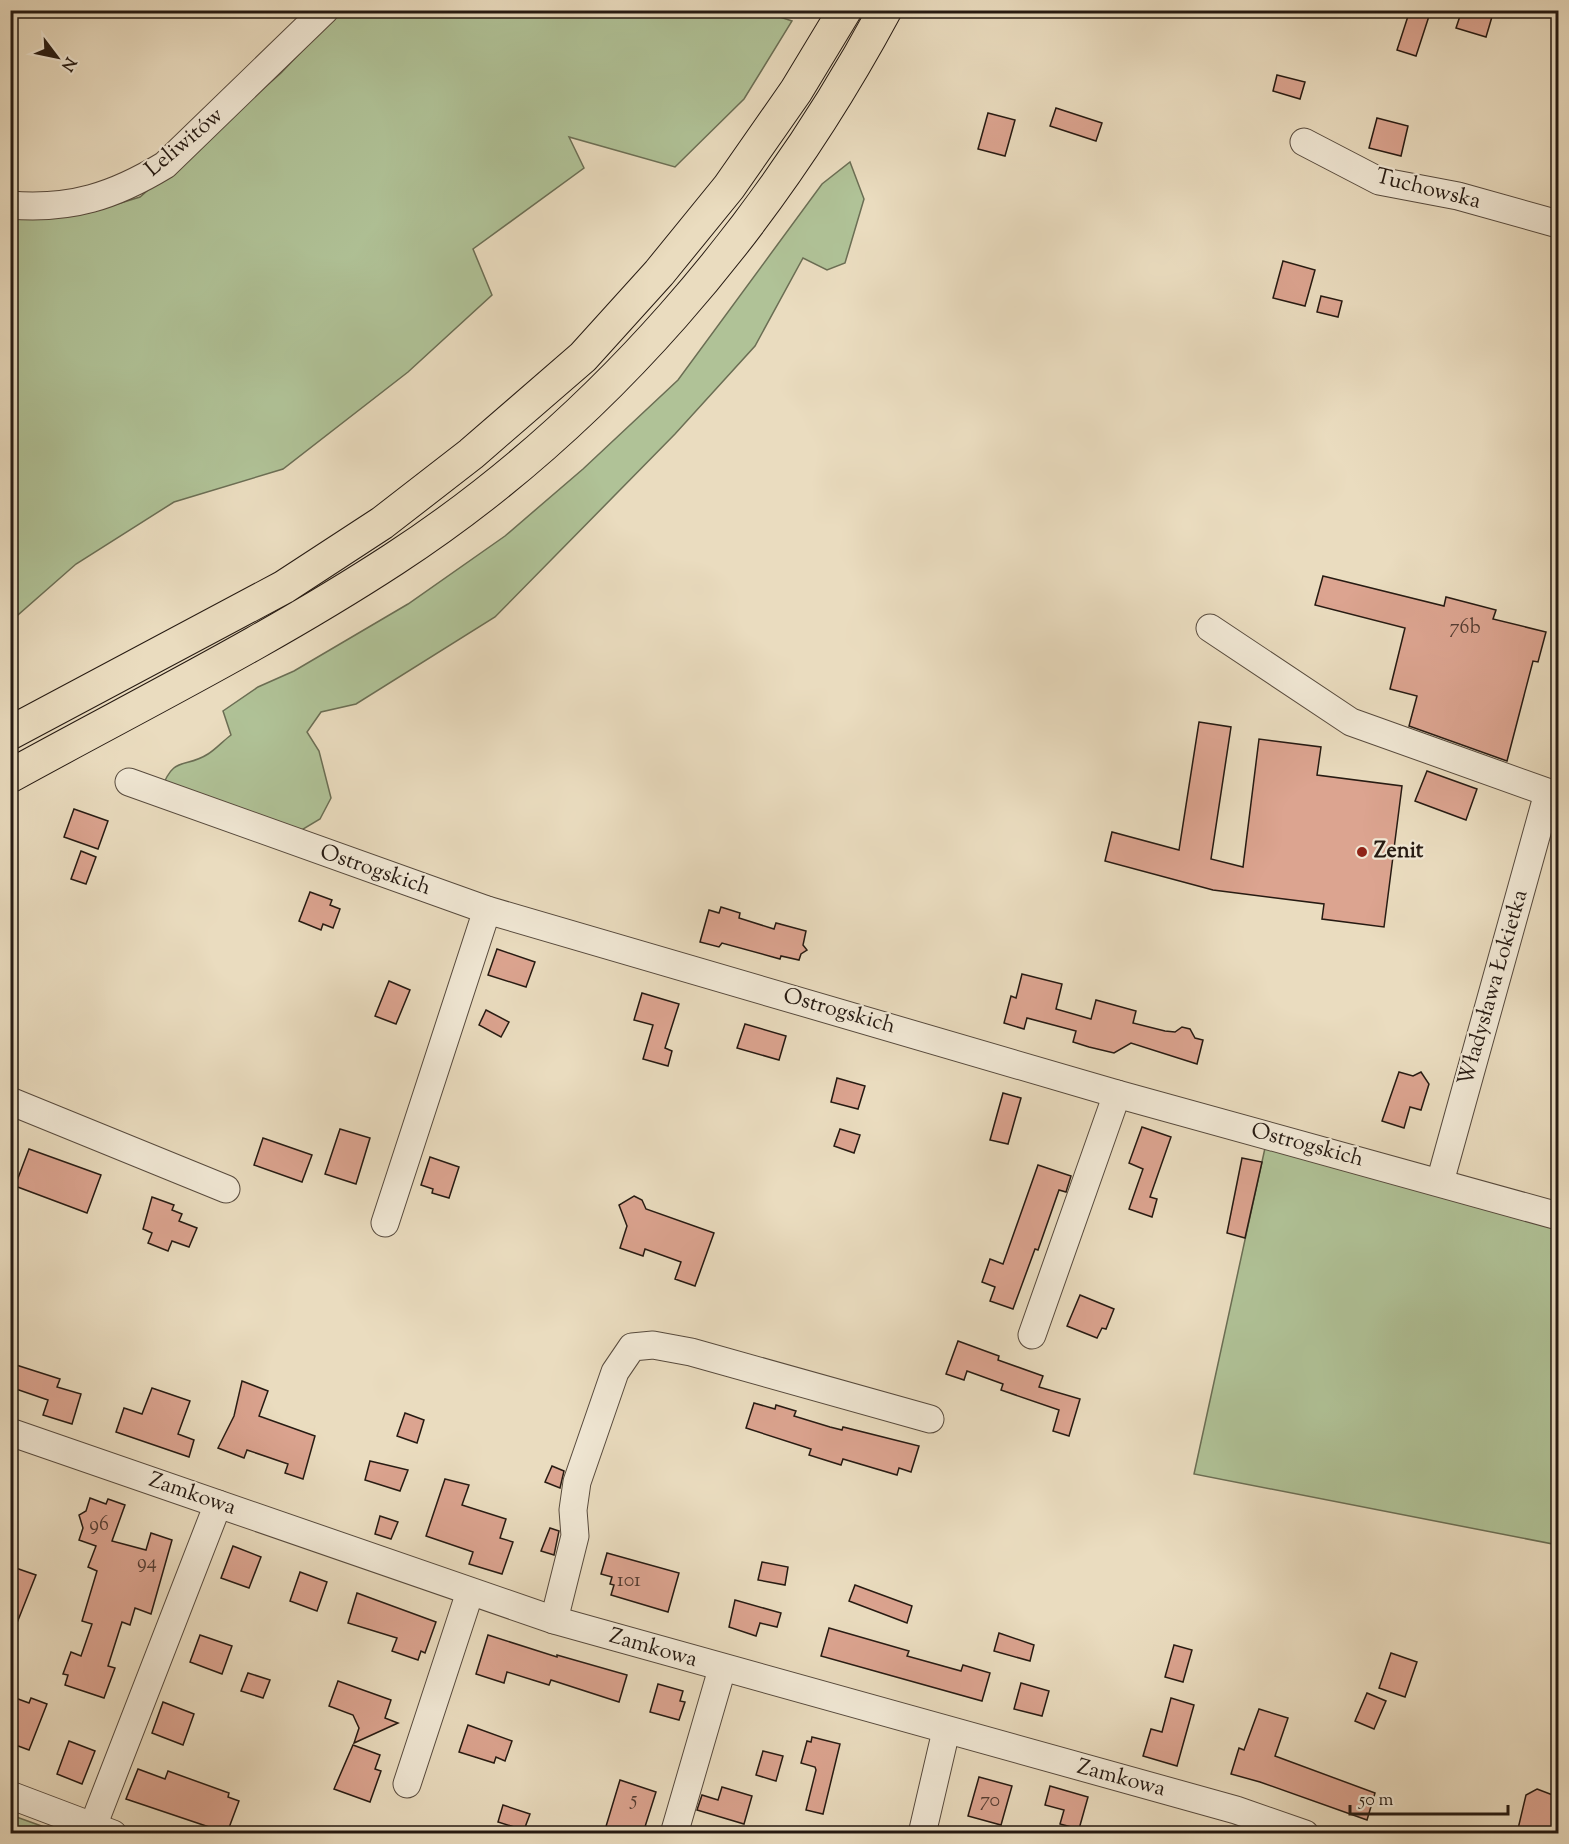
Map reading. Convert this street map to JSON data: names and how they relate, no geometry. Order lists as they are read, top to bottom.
{
  "streets": {
    "street": [
      "Leliwitów",
      "Tuchowska",
      "Ostrogskich",
      "Władysława Łokietka",
      "Zamkowa"
    ]
  },
  "crossings": [
    ["Ostrogskich", "Władysława Łokietka"]
  ],
  "places": ["Zenit"],
  "house_numbers": [
    "76b",
    "96",
    "94",
    "101",
    "5",
    "70"
  ],
  "scale_bar": "50 m",
  "north": "bottom right"
}
